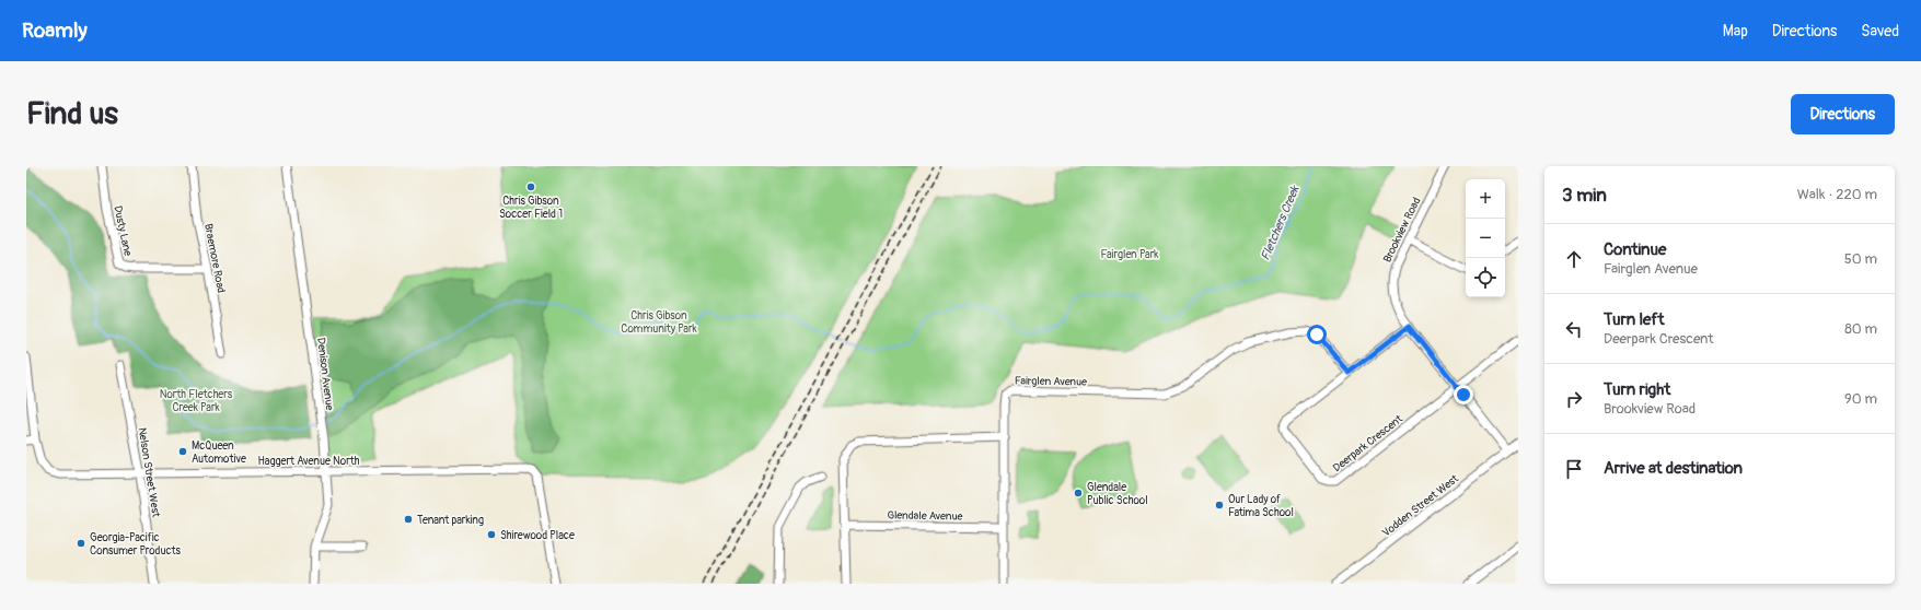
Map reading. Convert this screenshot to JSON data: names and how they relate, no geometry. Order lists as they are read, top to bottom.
{
  "streets": {
    "street": [
      "Brookview Road",
      "Dusty Lane",
      "Braemore Road",
      "Denison Avenue",
      "Fairglen Avenue",
      "Deerpark Crescent",
      "Haggert Avenue North",
      "Nelson Street West",
      "Vodden Street West",
      "Glendale Avenue"
    ]
  },
  "crossings": [
    ["Brookview Road", "Deerpark Crescent"],
    ["Brookview Road", "Vodden Street West"],
    ["Dusty Lane", "Braemore Road"],
    ["Denison Avenue", "Haggert Avenue North"],
    ["Fairglen Avenue", "Deerpark Crescent"],
    ["Haggert Avenue North", "Nelson Street West"]
  ],
  "water": ["Fletchers Creek"],
  "parks": ["Fairglen Park", "Chris Gibson Community Park", "North Fletchers Creek Park"],
  "places": [
    "Chris Gibson Soccer Field 1",
    "McQueen Automotive",
    "Glendale Public School",
    "Our Lady of Fatima School",
    "Tenant parking",
    "Shirewood Place",
    "Georgia-Pacific Consumer Products"
  ],
  "page": {
    "header": "Roamly",
    "nav": ["Map", "Directions", "Saved"],
    "buttons": "Directions",
    "title": "Find us",
    "heading": ["3 min", "Walk · 220 m"],
    "map_buttons": ["+", "−"],
    "list": [
      ["Continue", "Fairglen Avenue", "50 m"],
      ["Turn left", "Deerpark Crescent", "80 m"],
      ["Turn right", "Brookview Road", "90 m"],
      "Arrive at destination"
    ]
  }
}
